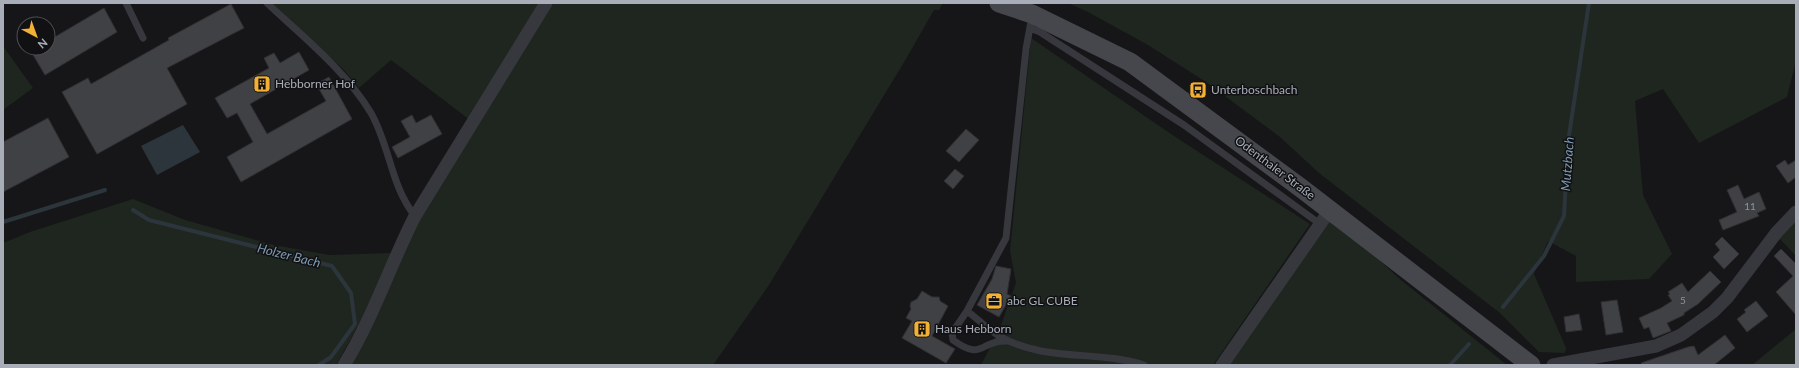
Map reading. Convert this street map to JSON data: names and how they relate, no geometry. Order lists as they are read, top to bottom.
{
  "streets": {
    "main road": ["Odenthaler Straße"]
  },
  "water": ["Mutzbach", "Holzer Bach"],
  "places": {
    "building": ["Hebborner Hof", "Haus Hebborn"],
    "bus stop": ["Unterboschbach"],
    "office": ["abc GL CUBE"]
  },
  "house_numbers": ["11", "5"],
  "north": "bottom right"
}
